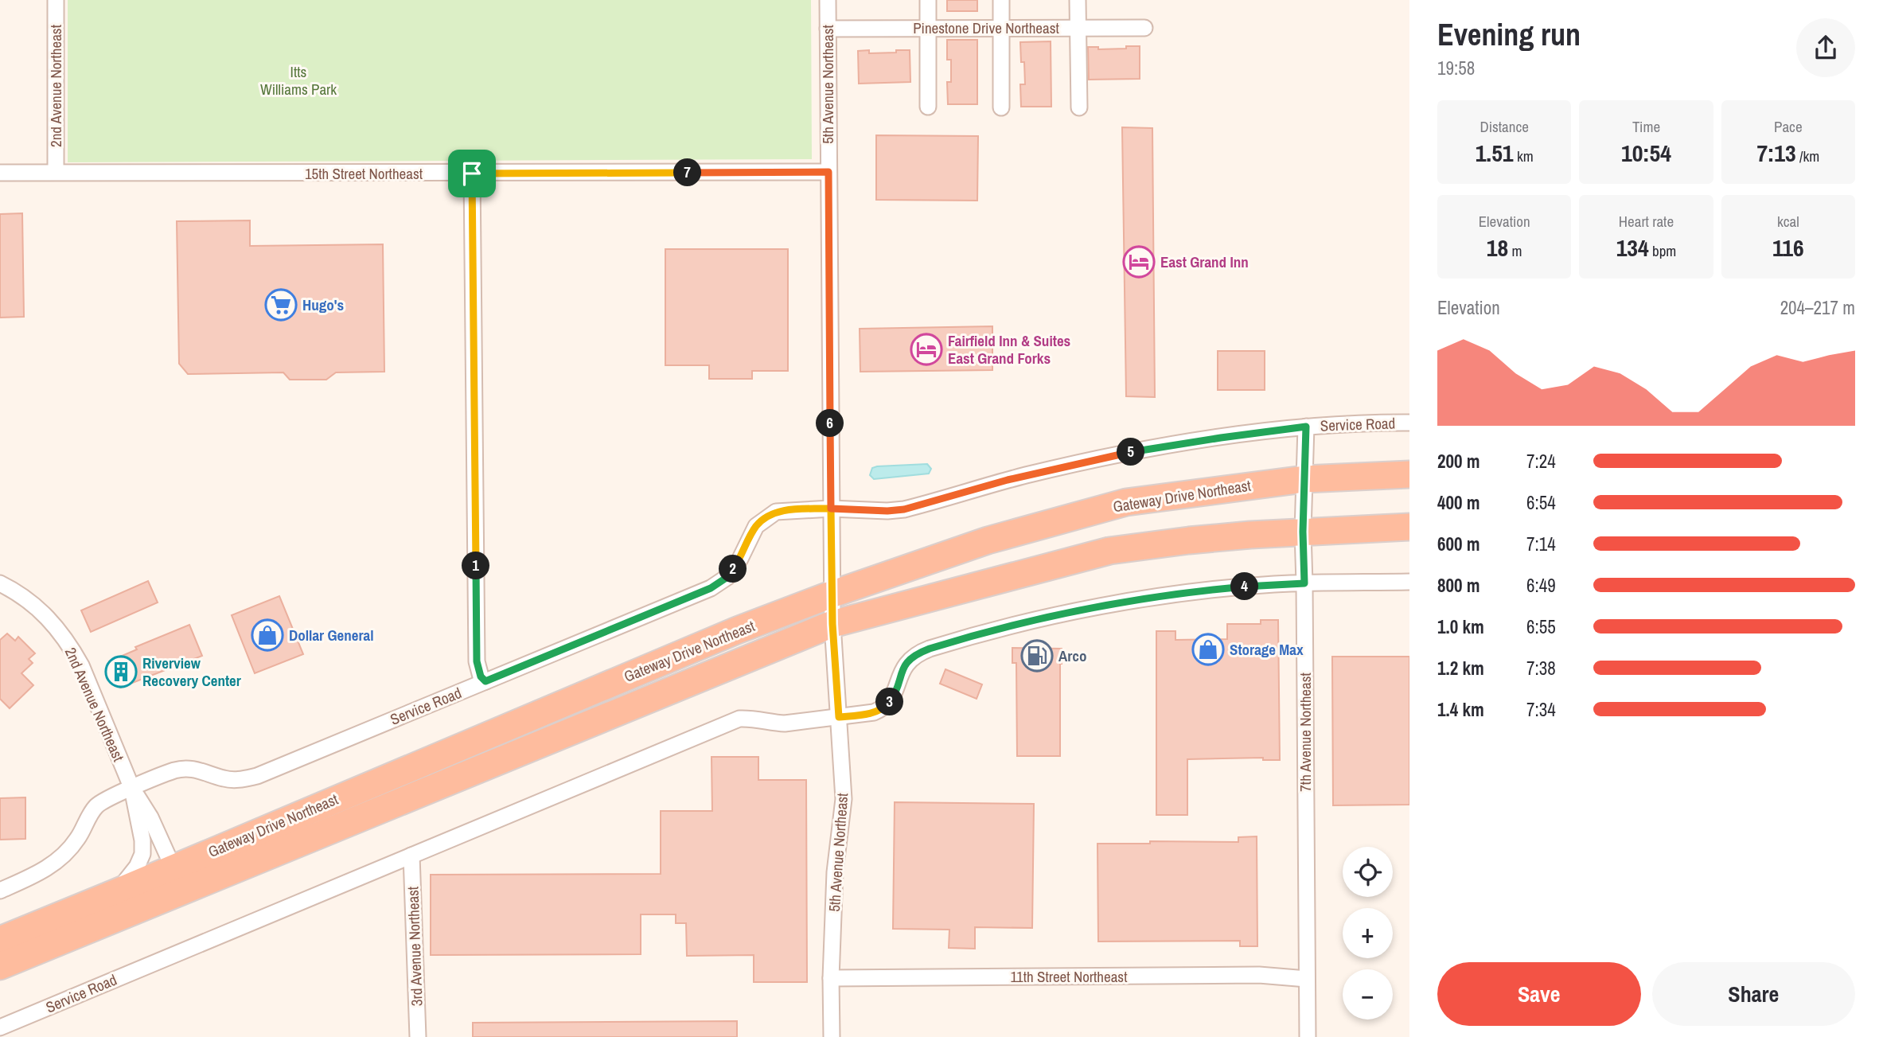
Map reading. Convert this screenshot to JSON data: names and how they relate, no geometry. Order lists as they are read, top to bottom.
{
  "streets": {
    "highway": ["Gateway Drive Northeast"],
    "street": [
      "Pinestone Drive Northeast",
      "5th Avenue Northeast",
      "2nd Avenue Northeast",
      "15th Street Northeast",
      "Service Road",
      "7th Avenue Northeast",
      "3rd Avenue Northeast",
      "11th Street Northeast"
    ]
  },
  "crossings": [
    ["Pinestone Drive Northeast", "5th Avenue Northeast"],
    ["5th Avenue Northeast", "15th Street Northeast"],
    ["5th Avenue Northeast", "Service Road"],
    ["5th Avenue Northeast", "Gateway Drive Northeast"],
    ["5th Avenue Northeast", "11th Street Northeast"],
    ["2nd Avenue Northeast", "15th Street Northeast"],
    ["2nd Avenue Northeast", "Service Road"],
    ["2nd Avenue Northeast", "Gateway Drive Northeast"],
    ["Service Road", "7th Avenue Northeast"],
    ["Service Road", "3rd Avenue Northeast"],
    ["Gateway Drive Northeast", "7th Avenue Northeast"],
    ["7th Avenue Northeast", "11th Street Northeast"]
  ],
  "parks": ["Itts Williams Park"],
  "places": {
    "hotel": ["East Grand Inn", "Fairfield Inn & Suites East Grand Forks"],
    "supermarket": ["Hugo's"],
    "shop": ["Dollar General", "Storage Max"],
    "fuel station": ["Arco"],
    "building": ["Riverview Recovery Center"]
  },
  "page": {
    "heading": ["Evening run", "19:58"],
    "stats": [
      ["Distance", "1.51 km"],
      ["Time", "10:54"],
      ["Pace", "7:13 /km"],
      ["Elevation", "18 m"],
      ["Heart rate", "134 bpm"],
      ["kcal", "116"]
    ],
    "pins": [
      "7",
      "6",
      "5",
      "1",
      "2",
      "4",
      "3"
    ],
    "chart": ["Elevation", "204–217 m"],
    "list": [
      {
        "name": "200 m",
        "note": "7:24"
      },
      {
        "name": "400 m",
        "note": "6:54"
      },
      {
        "name": "600 m",
        "note": "7:14"
      },
      {
        "name": "800 m",
        "note": "6:49"
      },
      {
        "name": "1.0 km",
        "note": "6:55"
      },
      {
        "name": "1.2 km",
        "note": "7:38"
      },
      {
        "name": "1.4 km",
        "note": "7:34"
      }
    ],
    "map_buttons": ["+", "−"],
    "buttons": ["Save", "Share"]
  }
}
